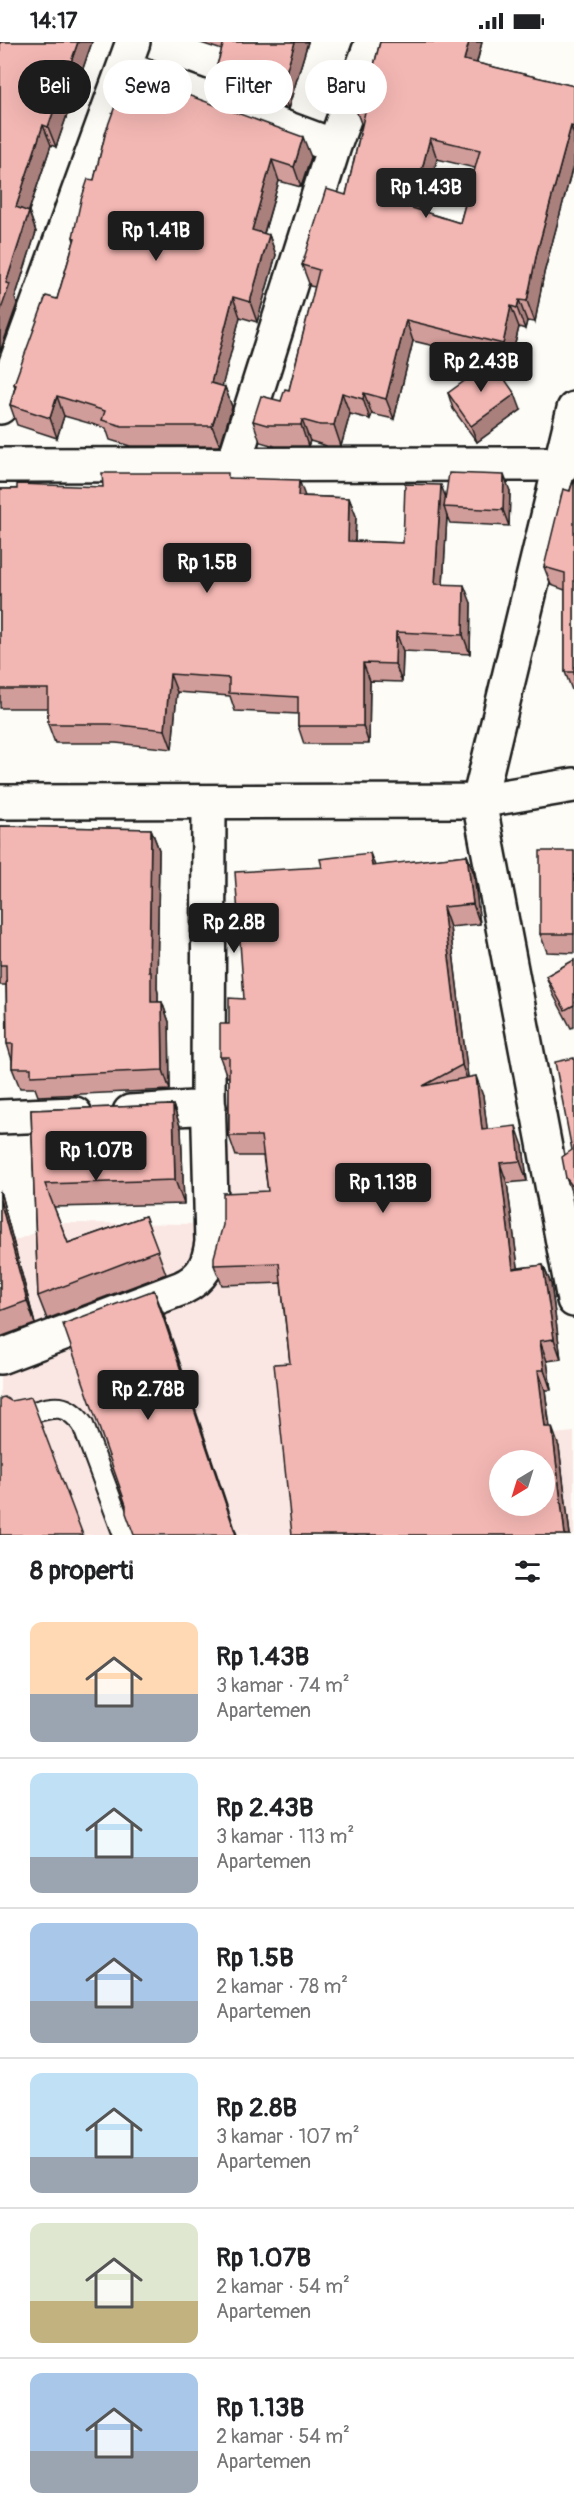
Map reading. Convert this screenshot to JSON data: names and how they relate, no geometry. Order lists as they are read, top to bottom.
{
  "north": "bottom left",
  "page": {
    "status": "14:17",
    "chip": [
      "Beli",
      "Sewa",
      "Filter",
      "Baru"
    ],
    "price": [
      "Rp 1.43B",
      "Rp 1.41B",
      "Rp 2.43B",
      "Rp 1.5B",
      "Rp 2.8B",
      "Rp 1.07B",
      "Rp 1.13B",
      "Rp 2.78B"
    ],
    "heading": "8 properti",
    "list": [
      {
        "name": "Rp 1.43B",
        "note": "3 kamar · 74 m² · Apartemen"
      },
      {
        "name": "Rp 2.43B",
        "note": "3 kamar · 113 m² · Apartemen"
      },
      {
        "name": "Rp 1.5B",
        "note": "2 kamar · 78 m² · Apartemen"
      },
      {
        "name": "Rp 2.8B",
        "note": "3 kamar · 107 m² · Apartemen"
      },
      {
        "name": "Rp 1.07B",
        "note": "2 kamar · 54 m² · Apartemen"
      },
      {
        "name": "Rp 1.13B",
        "note": "2 kamar · 54 m² · Apartemen"
      }
    ]
  }
}
